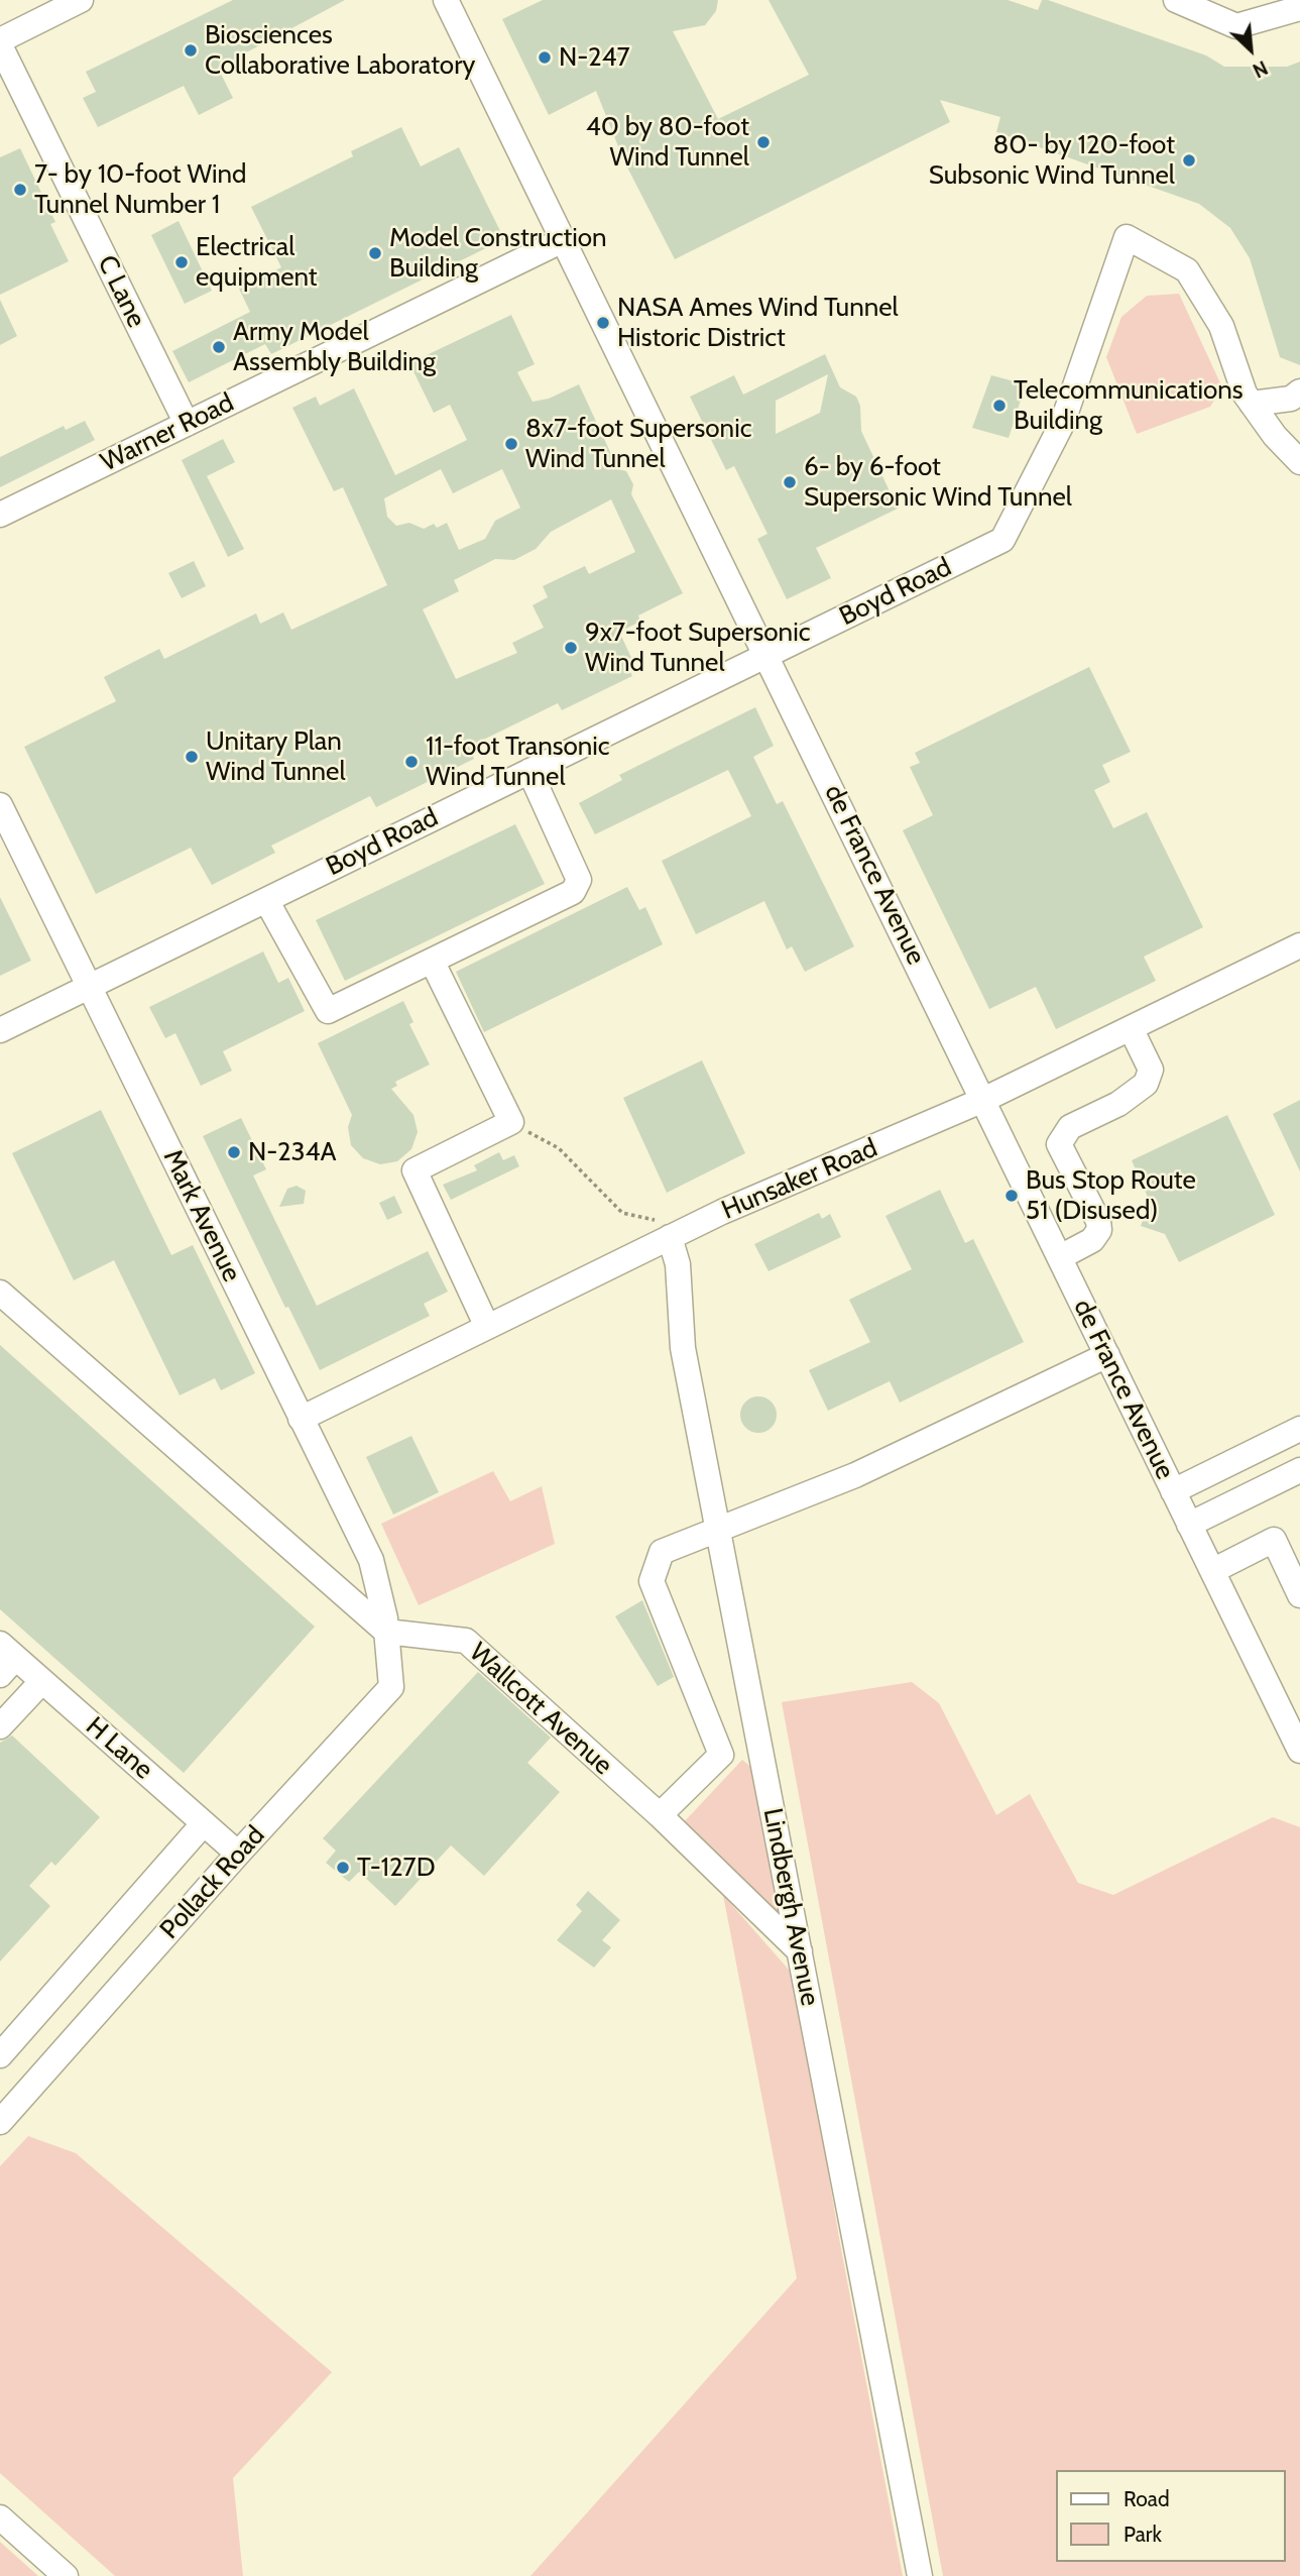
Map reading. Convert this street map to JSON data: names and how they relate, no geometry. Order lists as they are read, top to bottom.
{
  "streets": {
    "street": [
      "C Lane",
      "Warner Road",
      "Boyd Road",
      "de France Avenue",
      "Hunsaker Road",
      "Mark Avenue",
      "Wallcott Avenue",
      "H Lane",
      "Pollack Road",
      "Lindbergh Avenue"
    ]
  },
  "crossings": [
    ["C Lane", "Warner Road"],
    ["Warner Road", "de France Avenue"],
    ["Boyd Road", "de France Avenue"],
    ["Boyd Road", "Mark Avenue"],
    ["de France Avenue", "Hunsaker Road"],
    ["Hunsaker Road", "Mark Avenue"],
    ["Hunsaker Road", "Lindbergh Avenue"],
    ["Mark Avenue", "Wallcott Avenue"],
    ["Mark Avenue", "Pollack Road"],
    ["Wallcott Avenue", "Pollack Road"],
    ["Wallcott Avenue", "Lindbergh Avenue"],
    ["H Lane", "Pollack Road"]
  ],
  "places": [
    "Biosciences Collaborative Laboratory",
    "N-247",
    "40 by 80-foot Wind Tunnel",
    "80- by 120-foot Subsonic Wind Tunnel",
    "7- by 10-foot Wind Tunnel Number 1",
    "Model Construction Building",
    "Electrical equipment",
    "NASA Ames Wind Tunnel Historic District",
    "Army Model Assembly Building",
    "Telecommunications Building",
    "8x7-foot Supersonic Wind Tunnel",
    "6- by 6-foot Supersonic Wind Tunnel",
    "9x7-foot Supersonic Wind Tunnel",
    "Unitary Plan Wind Tunnel",
    "11-foot Transonic Wind Tunnel",
    "N-234A",
    "Bus Stop Route 51 (Disused)",
    "T-127D"
  ],
  "legend": ["Road", "Park"],
  "north": "bottom right"
}
